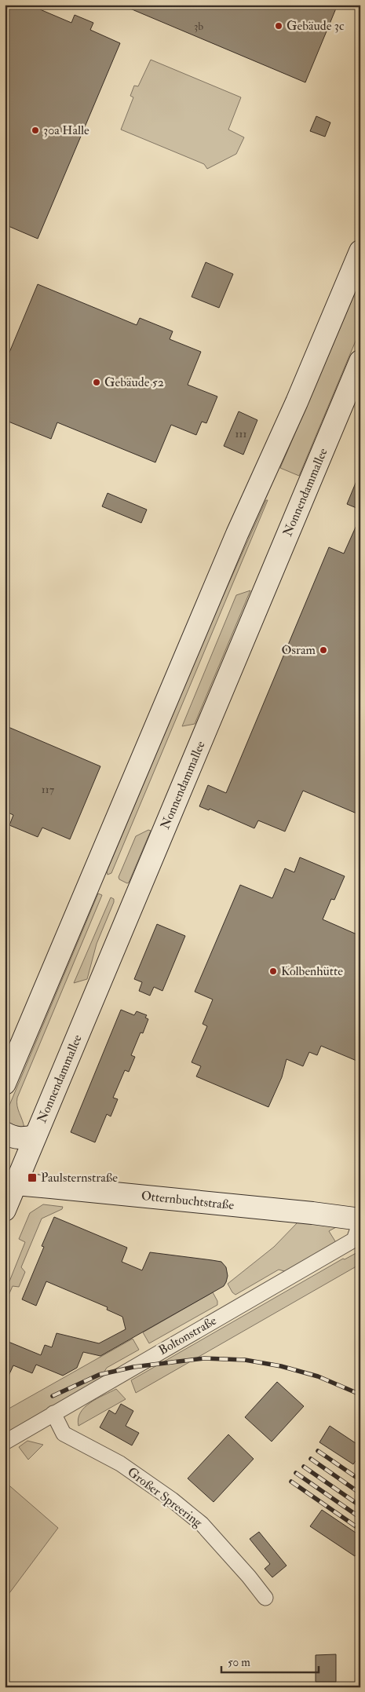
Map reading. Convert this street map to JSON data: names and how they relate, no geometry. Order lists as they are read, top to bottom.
{
  "streets": {
    "main road": ["Nonnendammallee", "Otternbuchtstraße"],
    "street": ["Boltonstraße", "Großer Spreering"]
  },
  "crossings": [
    ["Nonnendammallee", "Otternbuchtstraße"],
    ["Otternbuchtstraße", "Boltonstraße"],
    ["Boltonstraße", "Großer Spreering"]
  ],
  "places": {
    "other": [
      "Gebäude 3c",
      "30a Halle",
      "Gebäude 52",
      "Osram",
      "Kolbenhütte"
    ],
    "transit": ["Paulsternstraße"]
  },
  "house_numbers": ["3b", "111", "117"],
  "scale_bar": "50 m"
}
